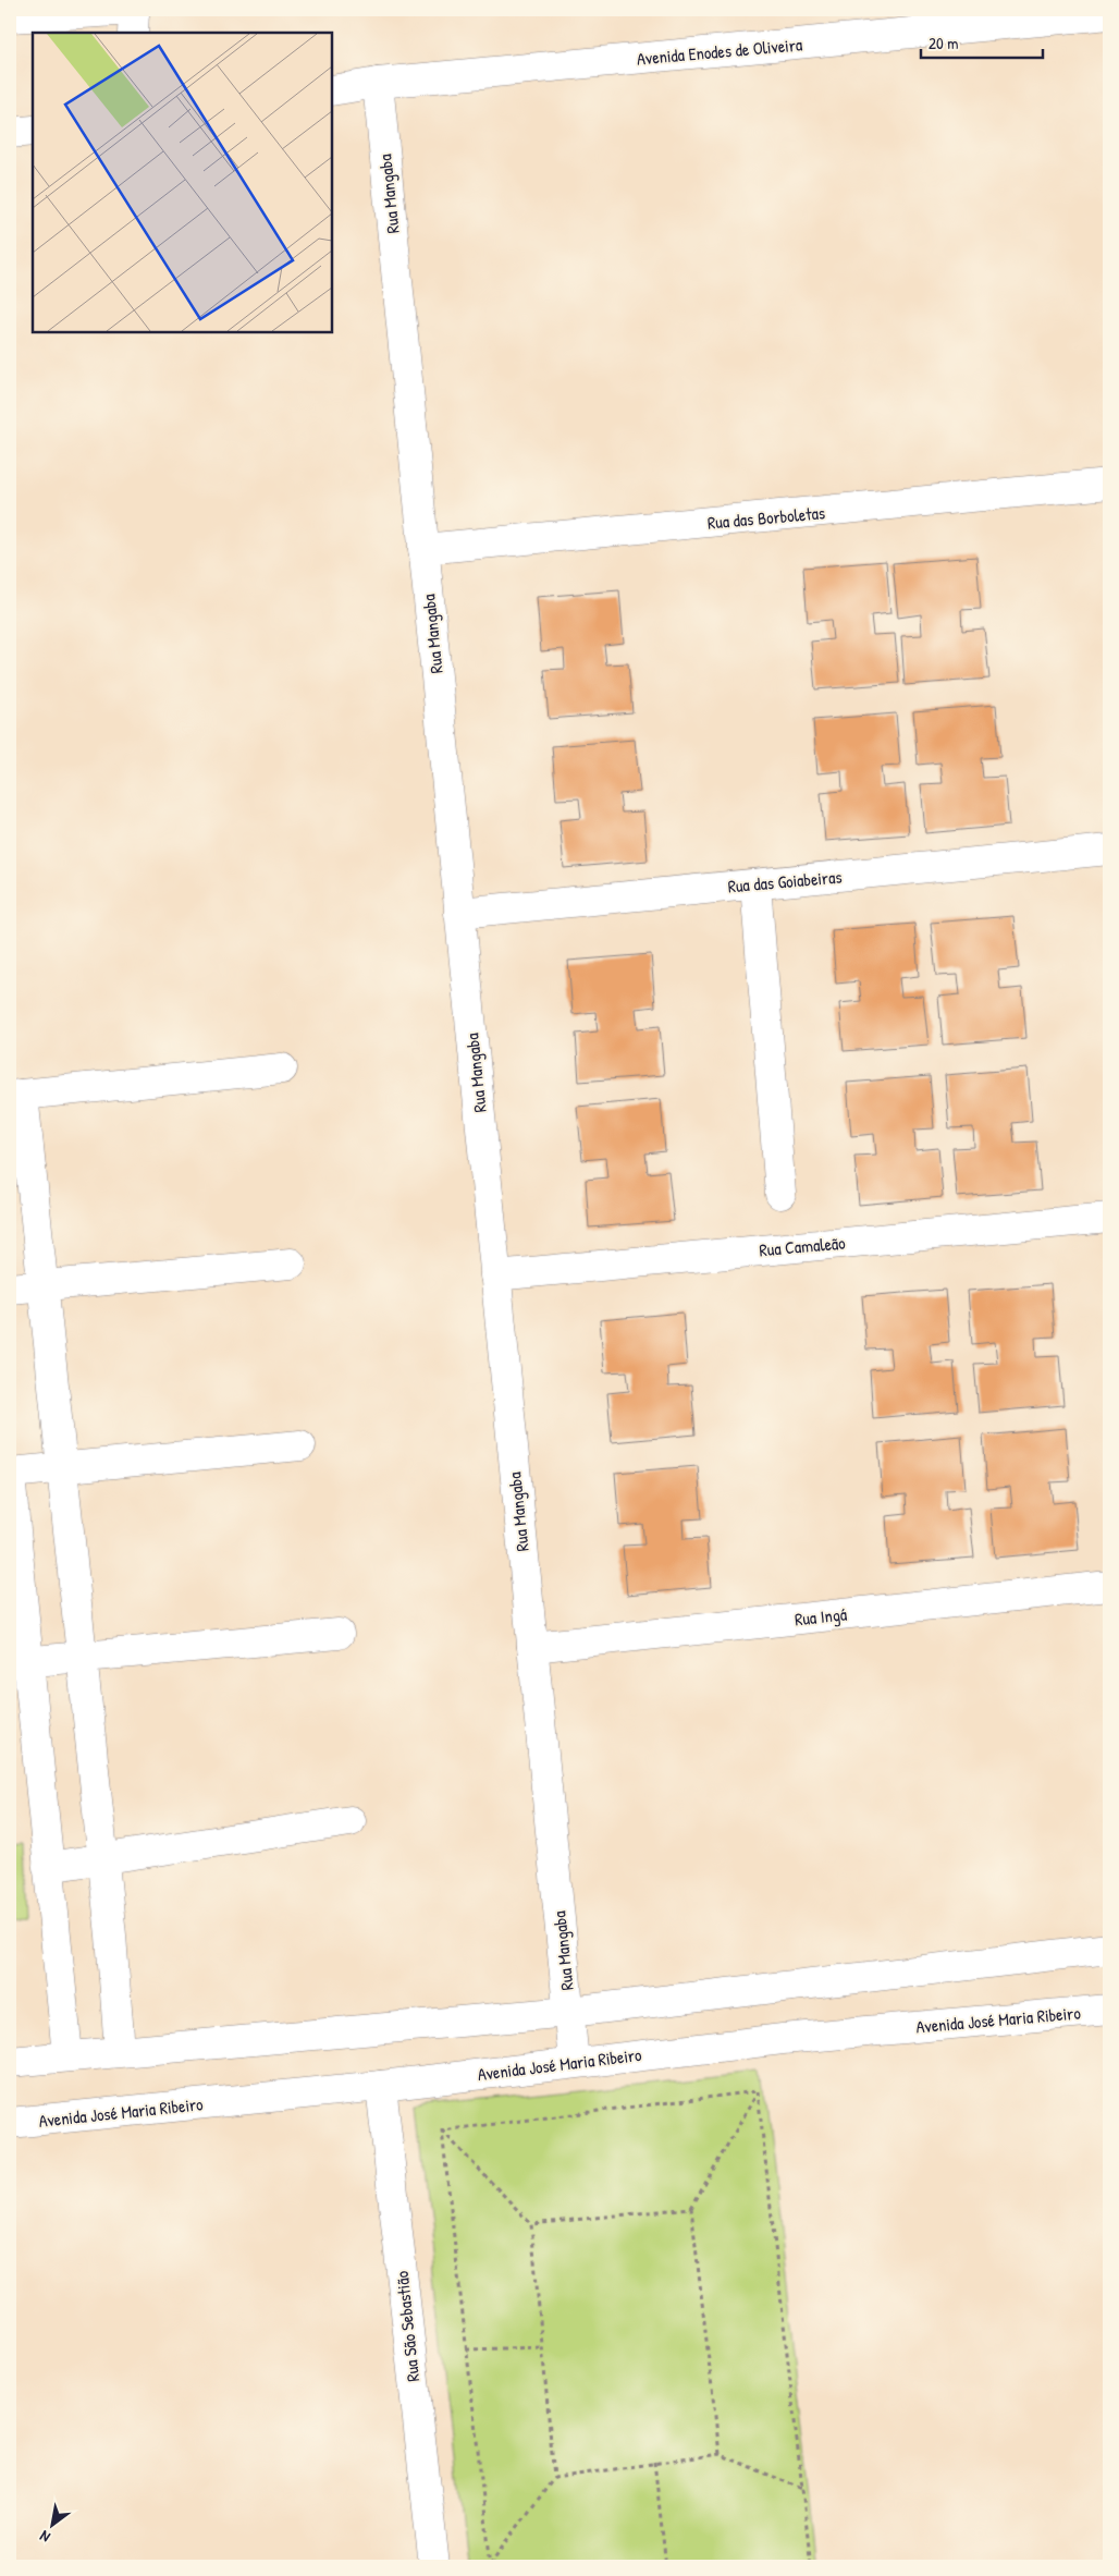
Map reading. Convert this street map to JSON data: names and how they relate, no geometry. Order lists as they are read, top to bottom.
{
  "streets": {
    "main road": [
      "Avenida Enodes de Oliveira",
      "Rua Mangaba",
      "Rua das Borboletas",
      "Rua das Goiabeiras",
      "Rua Camaleão",
      "Rua Ingá",
      "Avenida José Maria Ribeiro",
      "Rua São Sebastião"
    ]
  },
  "crossings": [
    ["Avenida Enodes de Oliveira", "Rua Mangaba"],
    ["Rua Mangaba", "Rua das Borboletas"],
    ["Rua Mangaba", "Rua das Goiabeiras"],
    ["Rua Mangaba", "Rua Camaleão"],
    ["Rua Mangaba", "Rua Ingá"],
    ["Rua Mangaba", "Avenida José Maria Ribeiro"],
    ["Avenida José Maria Ribeiro", "Rua São Sebastião"]
  ],
  "scale_bar": "20 m",
  "north": "bottom left"
}
